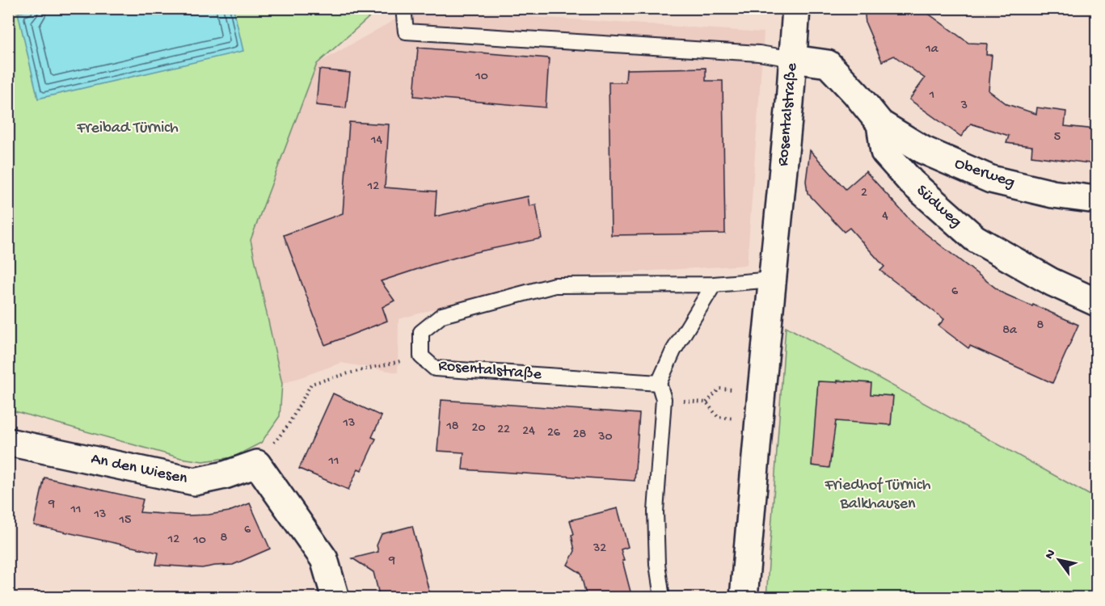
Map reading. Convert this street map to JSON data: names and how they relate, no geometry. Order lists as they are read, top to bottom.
{
  "streets": {
    "street": [
      "Rosentalstraße",
      "Oberweg",
      "Südweg",
      "An den Wiesen"
    ]
  },
  "crossings": [
    ["Oberweg", "Südweg"]
  ],
  "parks": ["Freibad Türnich", "Friedhof Türnich Balkhausen"],
  "house_numbers": [
    "1a",
    "10",
    "1",
    "3",
    "5",
    "14",
    "12",
    "2",
    "4",
    "6",
    "8",
    "8a",
    "13",
    "18",
    "20",
    "22",
    "24",
    "26",
    "28",
    "30",
    "11",
    "9",
    "11",
    "13",
    "15",
    "6",
    "8",
    "12",
    "10",
    "32",
    "9"
  ],
  "north": "top left"
}
